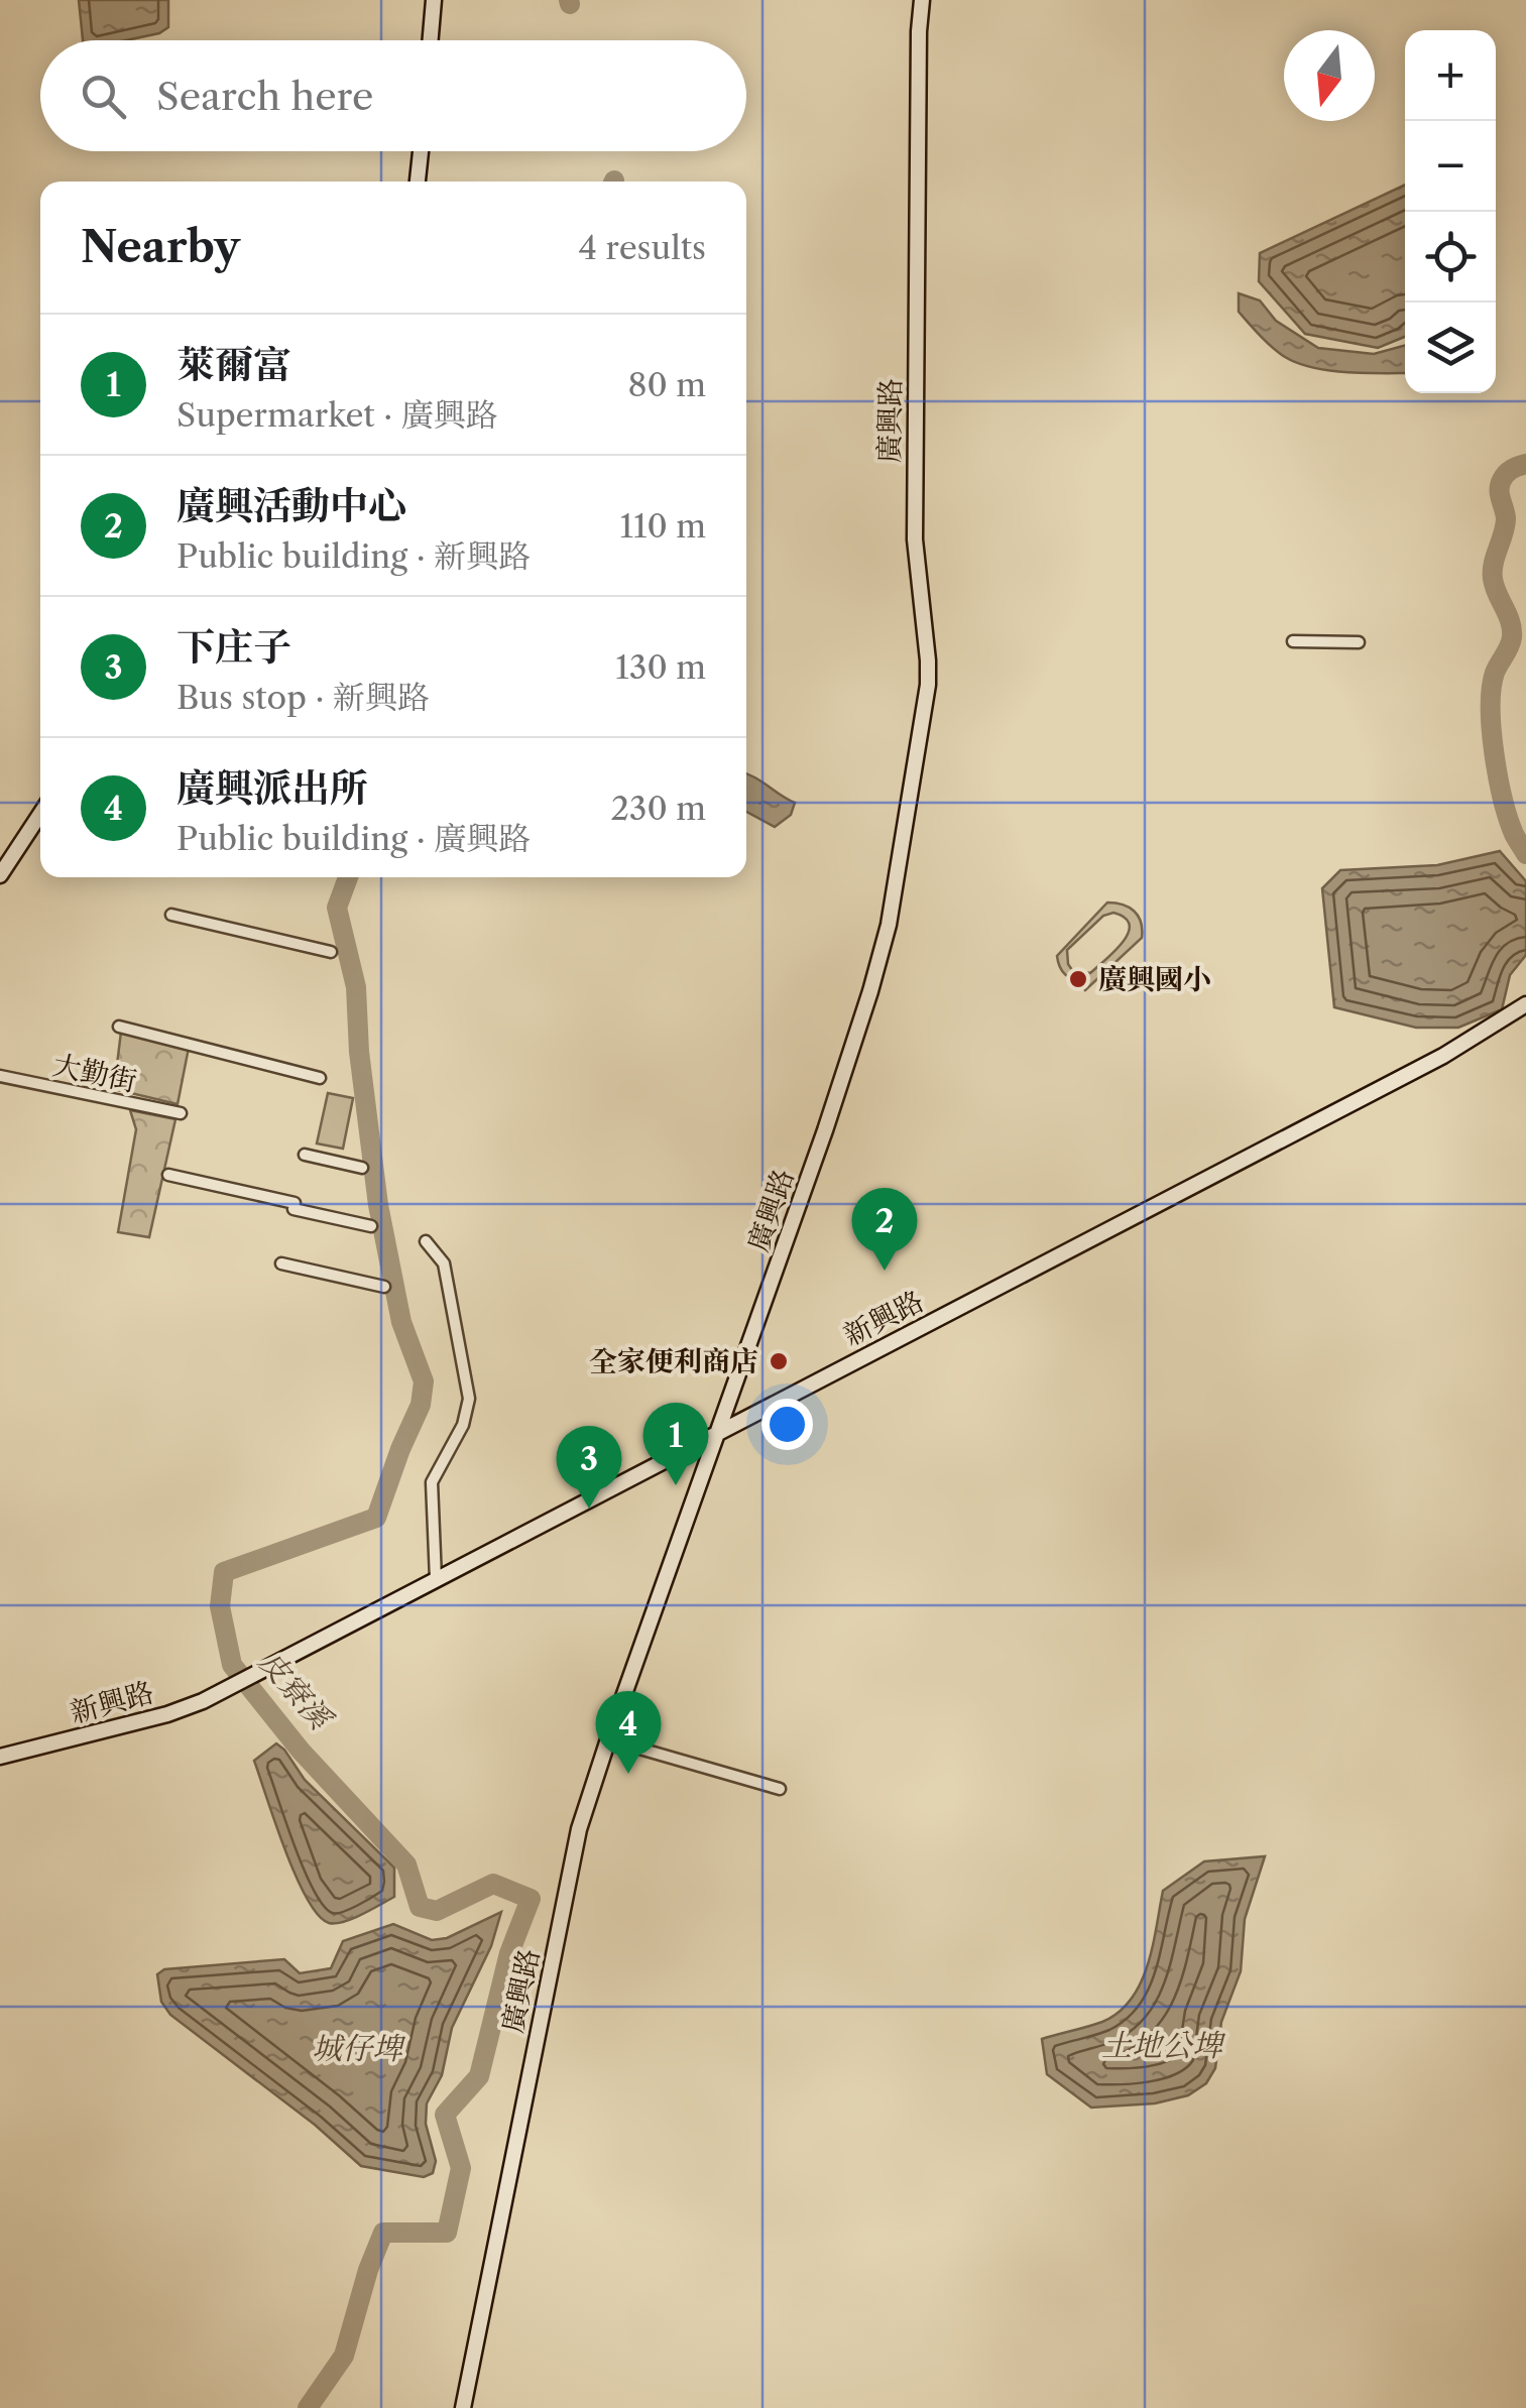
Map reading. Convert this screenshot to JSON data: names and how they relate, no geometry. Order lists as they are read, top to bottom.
{
  "streets": {
    "street": ["廣興路", "大勤街", "新興路"]
  },
  "crossings": [
    ["廣興路", "新興路"]
  ],
  "water": ["皮寮溪", "土地公埤", "城仔埤"],
  "places": ["廣興國小", "全家便利商店"],
  "north": "bottom",
  "page": {
    "map_buttons": ["+", "−"],
    "search": "Search here",
    "heading": ["Nearby", "4 results"],
    "list": [
      {
        "mark": "1",
        "name": "萊爾富",
        "note": "Supermarket · 廣興路",
        "value": "80 m"
      },
      {
        "mark": "2",
        "name": "廣興活動中心",
        "note": "Public building · 新興路",
        "value": "110 m"
      },
      {
        "mark": "3",
        "name": "下庄子",
        "note": "Bus stop · 新興路",
        "value": "130 m"
      },
      {
        "mark": "4",
        "name": "廣興派出所",
        "note": "Public building · 廣興路",
        "value": "230 m"
      }
    ],
    "pins": [
      "2",
      "1",
      "3",
      "4"
    ]
  }
}
